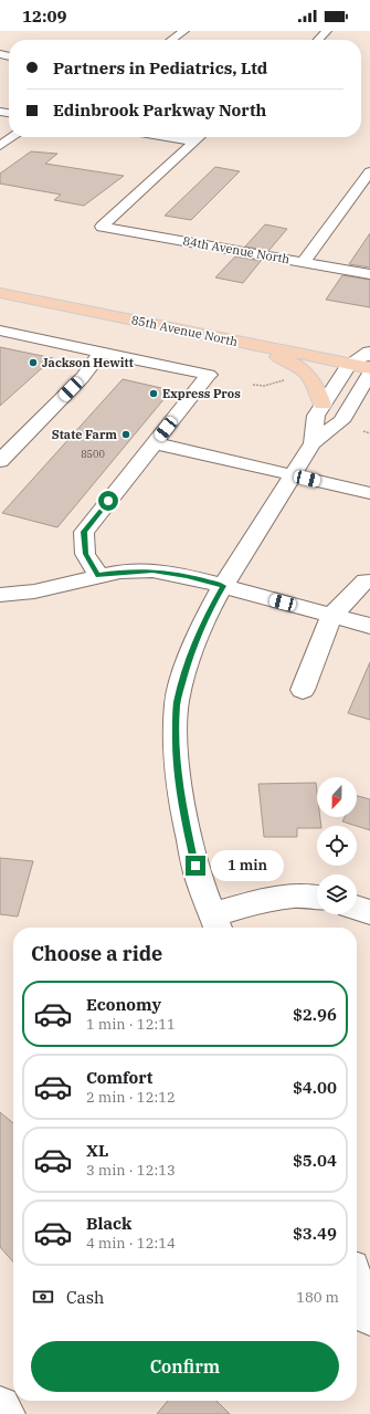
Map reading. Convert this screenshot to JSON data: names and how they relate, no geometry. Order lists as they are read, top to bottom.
{
  "streets": {
    "main road": ["85th Avenue North"],
    "street": ["84th Avenue North"]
  },
  "places": ["Jackson Hewitt", "Express Pros", "State Farm"],
  "house_numbers": ["8500"],
  "north": "bottom",
  "page": {
    "status": "12:09",
    "banner": ["Partners in Pediatrics, Ltd", "Edinbrook Parkway North"],
    "bubble": "1 min",
    "heading": "Choose a ride",
    "list": [
      {
        "name": "Economy",
        "note": "1 min · 12:11",
        "value": "$2.96"
      },
      {
        "name": "Comfort",
        "note": "2 min · 12:12",
        "value": "$4.00"
      },
      {
        "name": "XL",
        "note": "3 min · 12:13",
        "value": "$5.04"
      },
      {
        "name": "Black",
        "note": "4 min · 12:14",
        "value": "$3.49"
      }
    ],
    "pay": ["Cash", "180 m"],
    "buttons": "Confirm"
  }
}
